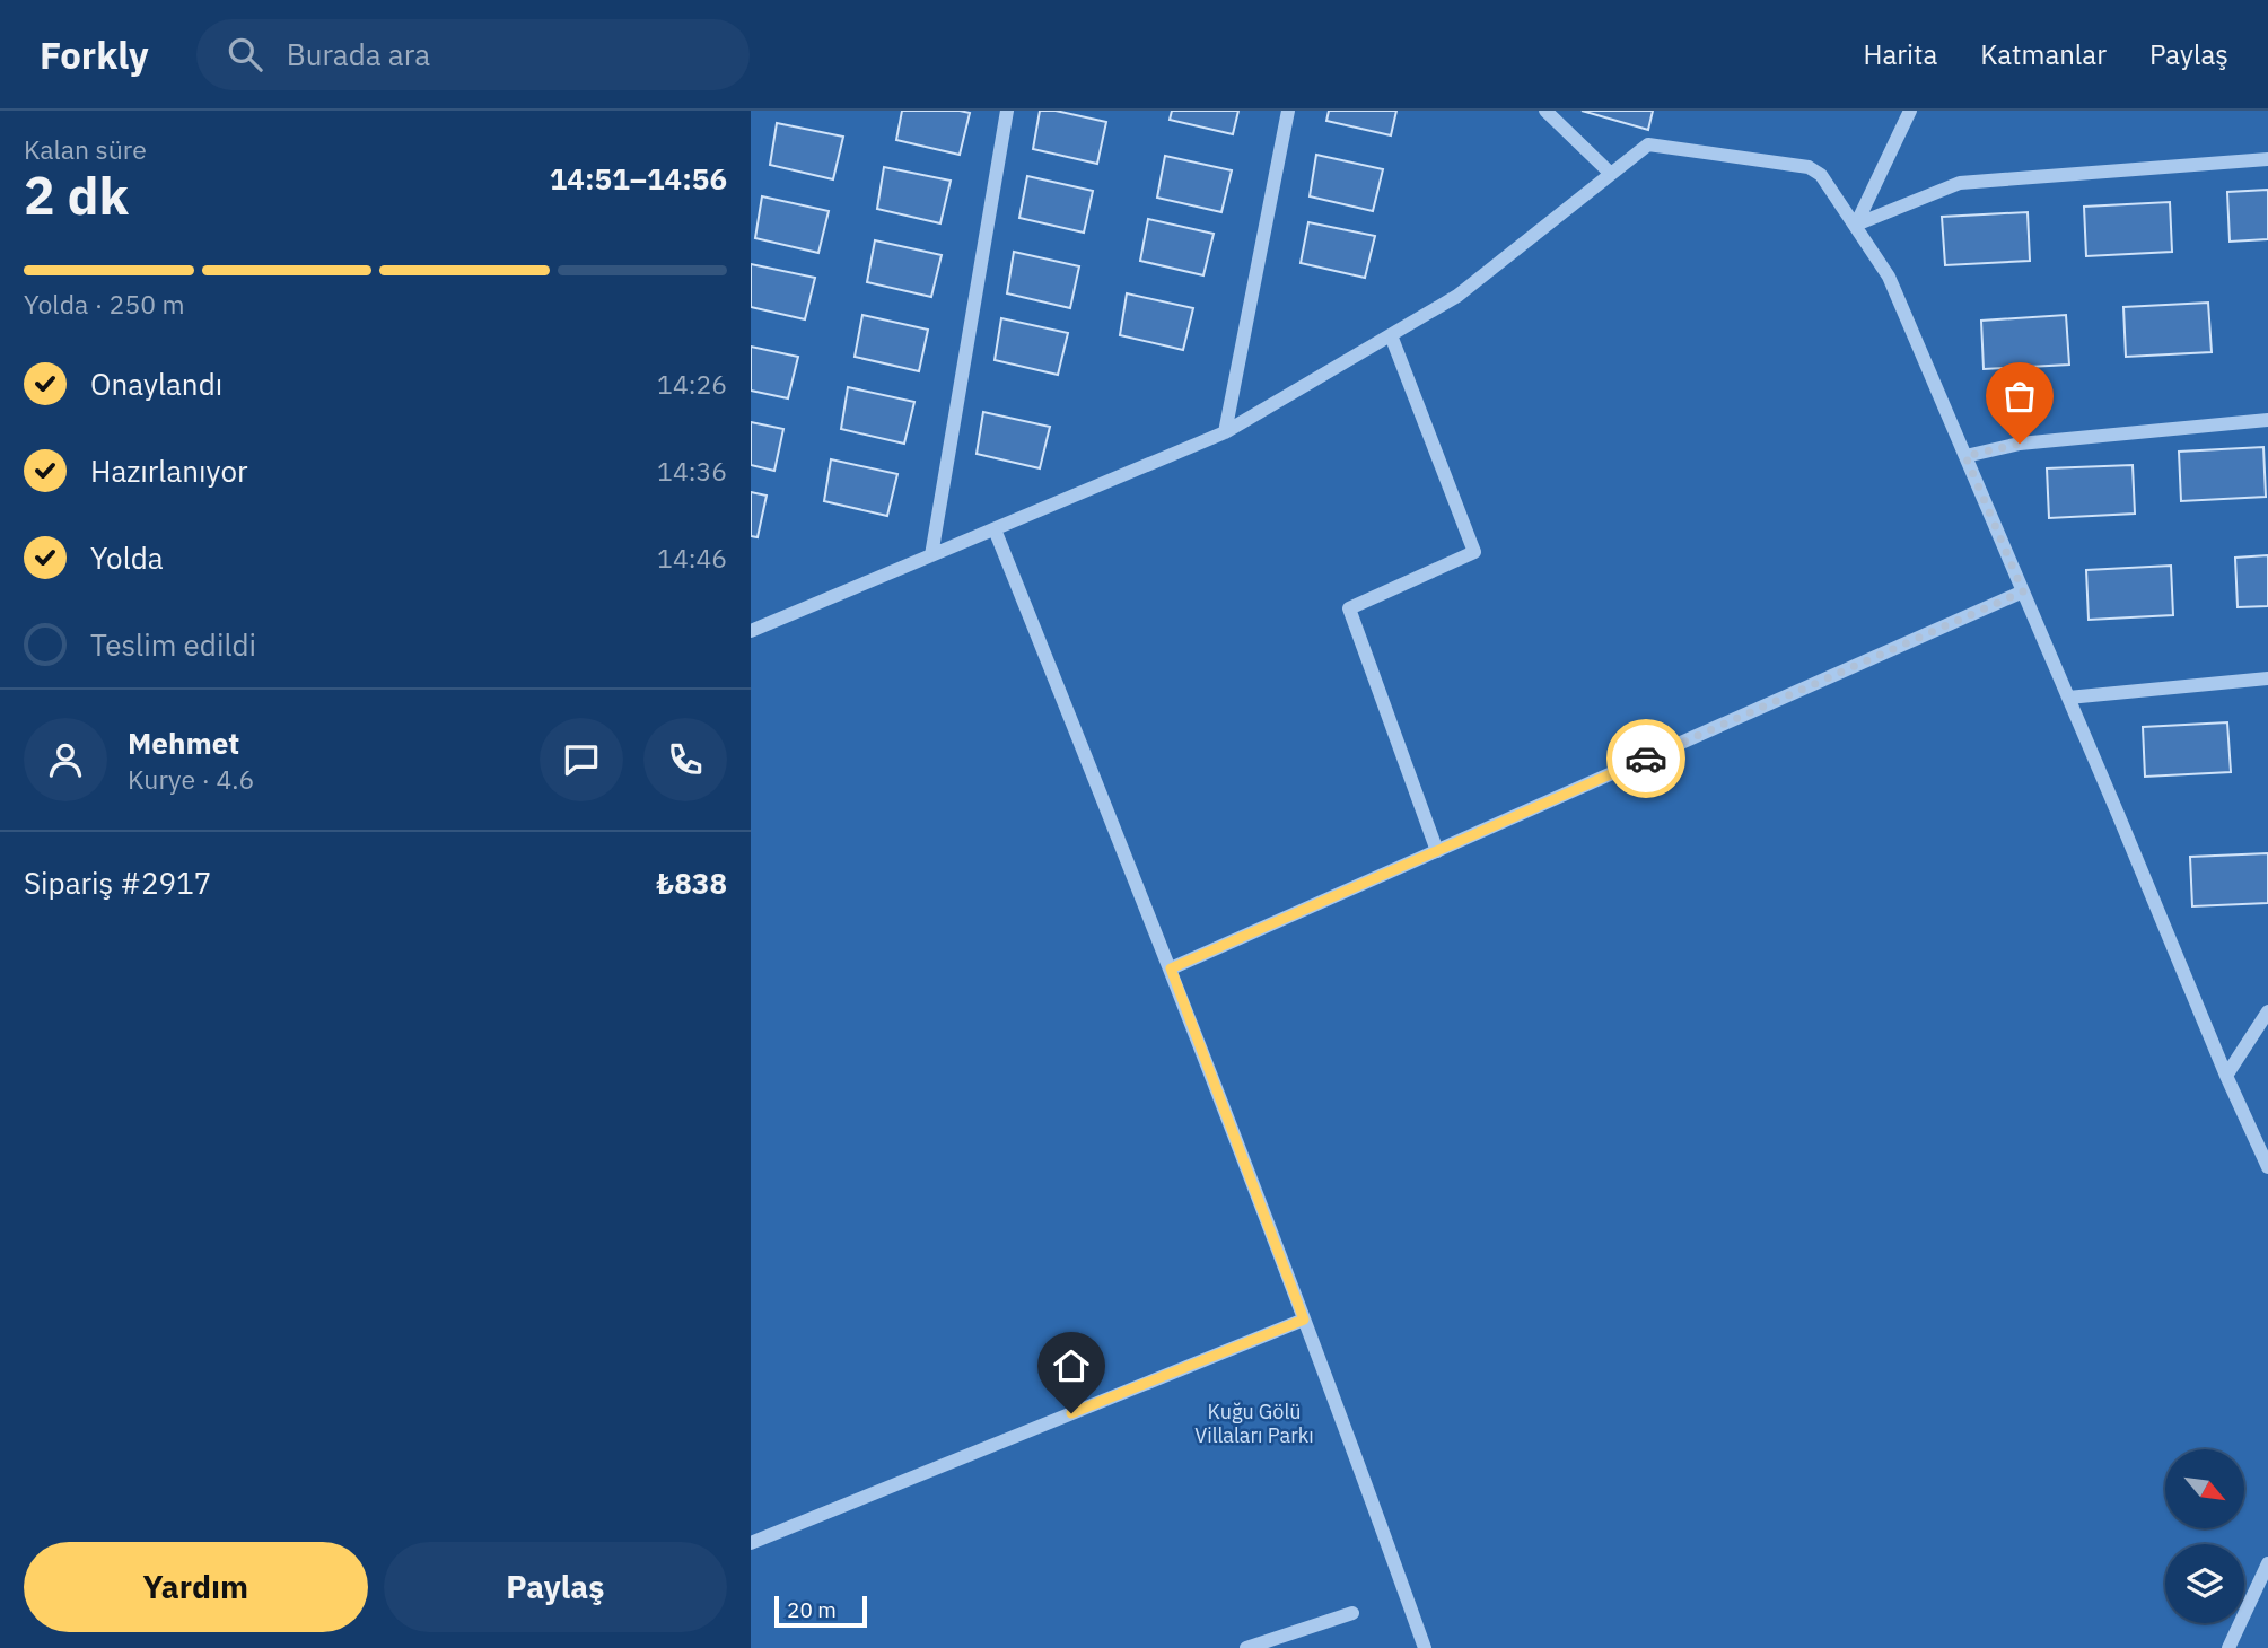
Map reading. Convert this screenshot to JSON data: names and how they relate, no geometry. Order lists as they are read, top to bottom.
{
  "parks": ["Kuğu Gölü Villaları Parkı"],
  "scale_bar": "20 m",
  "north": "bottom right",
  "page": {
    "header": "Forkly",
    "search": "Burada ara",
    "nav": ["Harita", "Katmanlar", "Paylaş"],
    "heading": ["2 dk", "Kalan süre", "14:51–14:56"],
    "panel": [
      "Mehmet",
      "Kurye · 4.6",
      "Sipariş #2917",
      "₺838"
    ],
    "bar": "Yolda · 250 m",
    "list": [
      ["Onaylandı", "14:26"],
      ["Hazırlanıyor", "14:36"],
      ["Yolda", "14:46"],
      "Teslim edildi"
    ],
    "buttons": ["Yardım", "Paylaş"],
    "scale": "20 m"
  }
}
